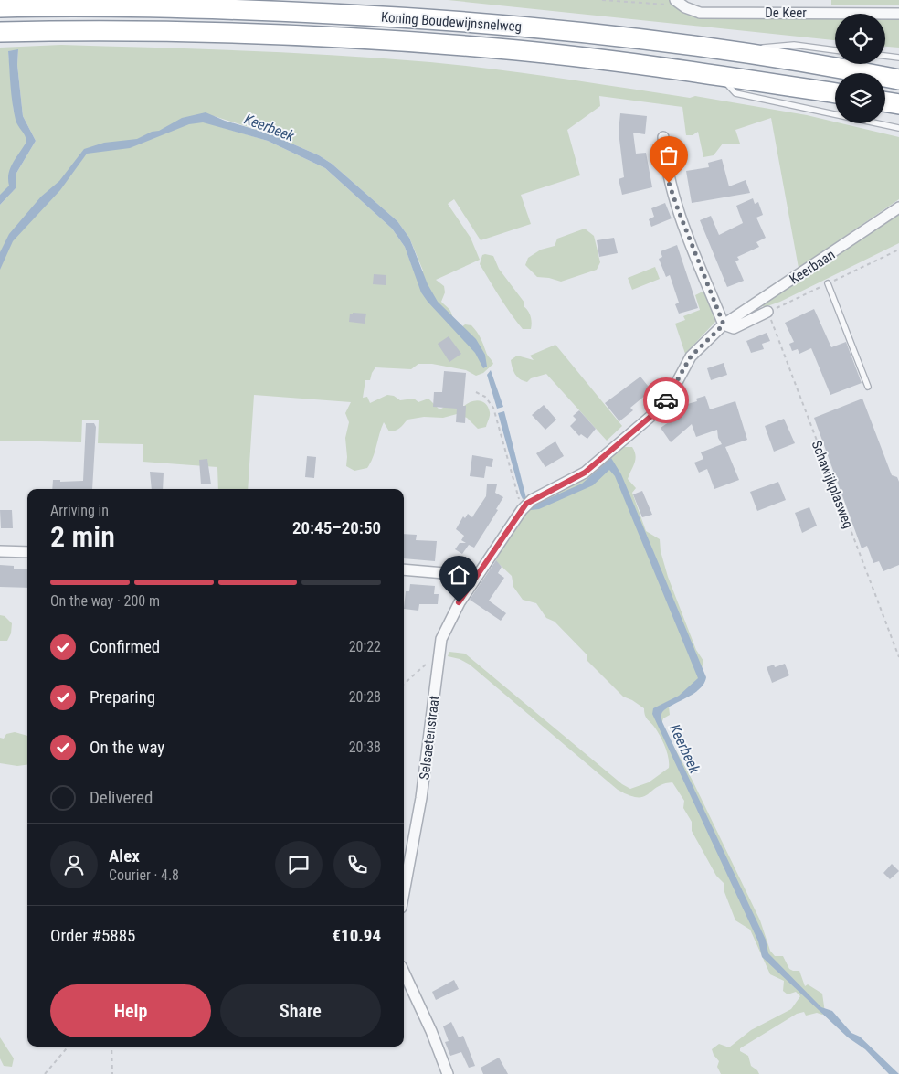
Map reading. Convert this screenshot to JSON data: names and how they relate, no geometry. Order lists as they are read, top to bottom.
{
  "streets": {
    "highway": ["Koning Boudewijnsnelweg"],
    "street": ["De Keer", "Keerbaan", "Selsaetenstraat"],
    "path": ["Schawijkplasweg"]
  },
  "crossings": [
    ["Keerbaan", "Selsaetenstraat"]
  ],
  "water": ["Keerbeek"],
  "page": {
    "heading": ["2 min", "Arriving in", "20:45–20:50"],
    "panel": [
      "Alex",
      "Courier · 4.8",
      "Order #5885",
      "€10.94"
    ],
    "bar": "On the way · 200 m",
    "list": [
      ["Confirmed", "20:22"],
      ["Preparing", "20:28"],
      ["On the way", "20:38"],
      "Delivered"
    ],
    "buttons": ["Help", "Share"]
  }
}
